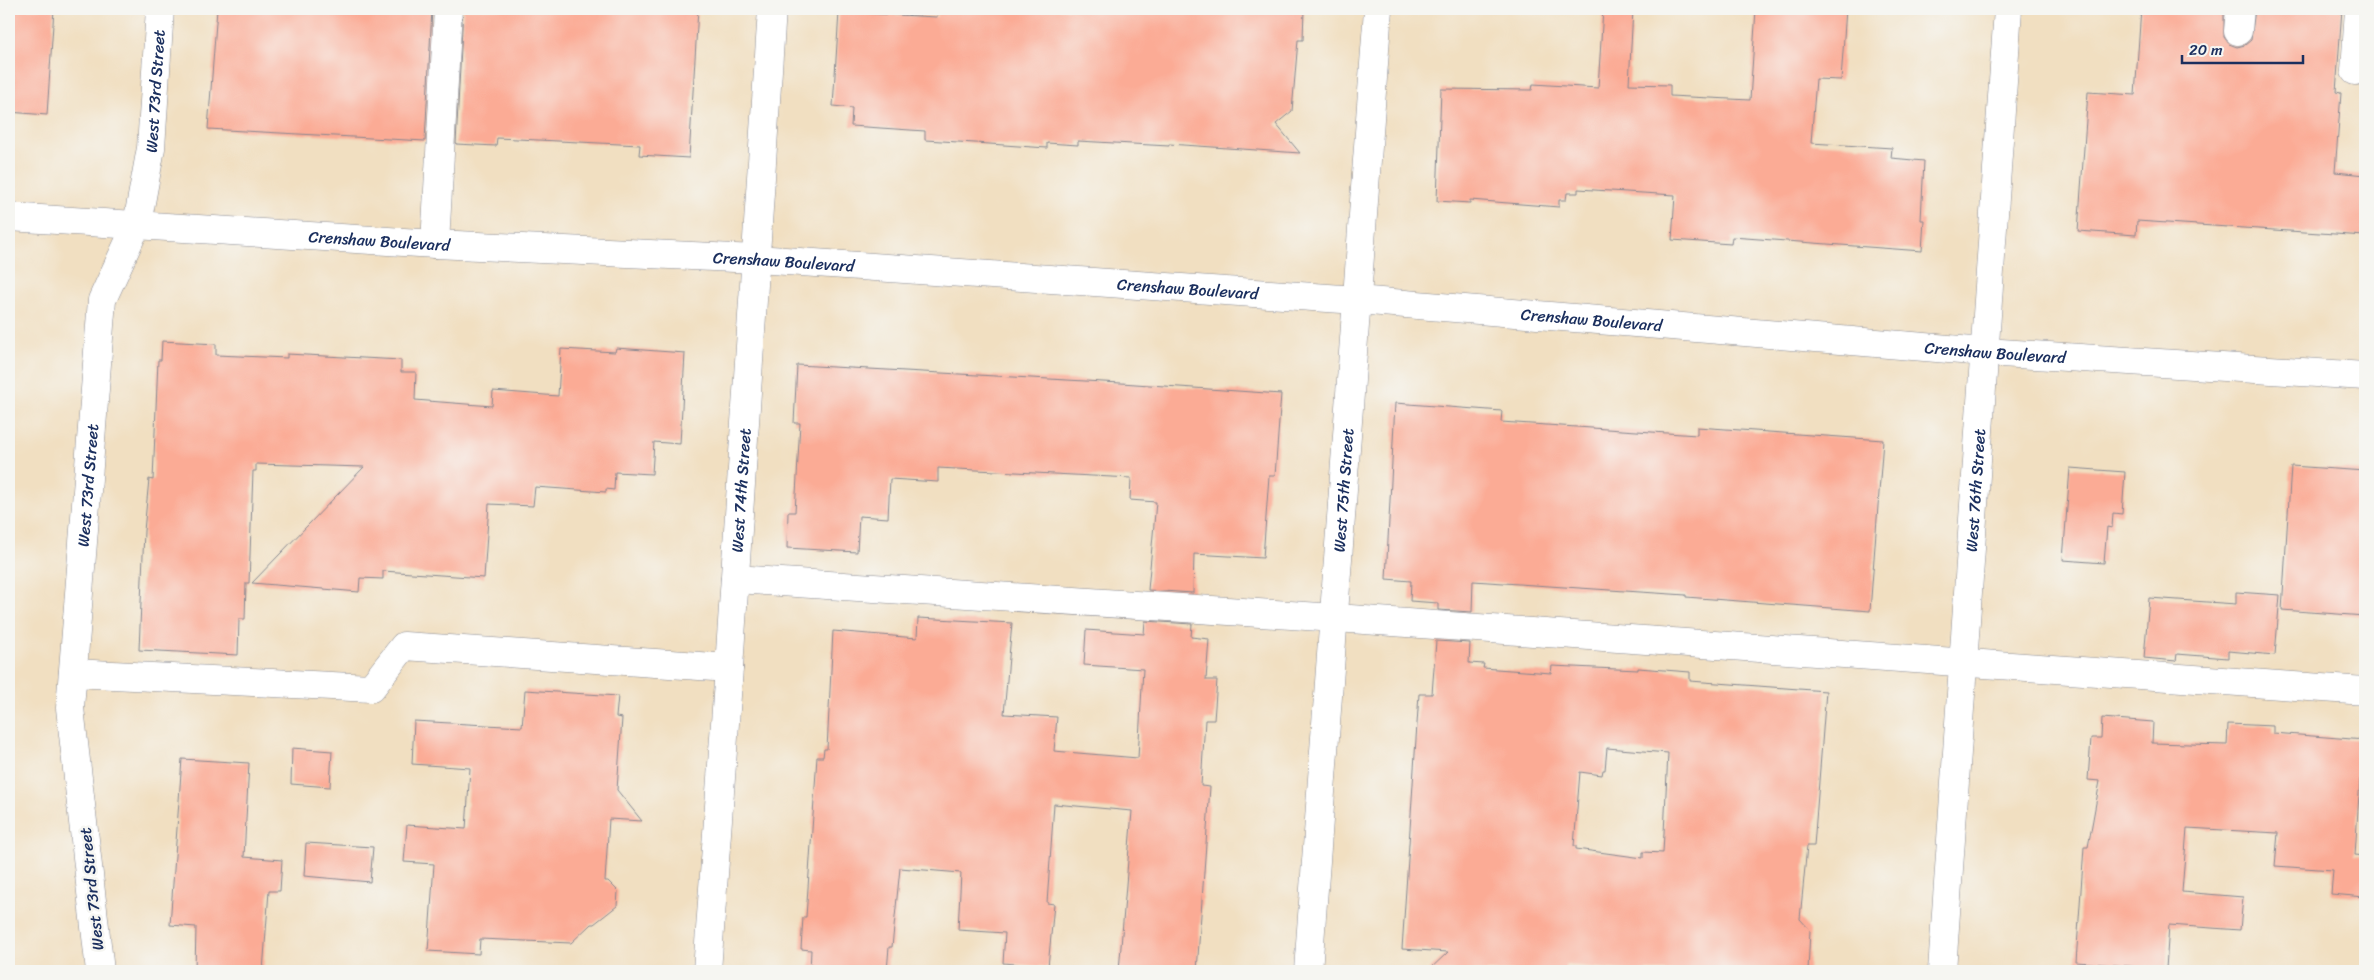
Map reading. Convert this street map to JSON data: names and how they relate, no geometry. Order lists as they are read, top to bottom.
{
  "streets": {
    "street": [
      "West 73rd Street",
      "Crenshaw Boulevard",
      "West 74th Street",
      "West 75th Street",
      "West 76th Street"
    ]
  },
  "crossings": [
    ["West 73rd Street", "Crenshaw Boulevard"],
    ["Crenshaw Boulevard", "West 74th Street"],
    ["Crenshaw Boulevard", "West 75th Street"],
    ["Crenshaw Boulevard", "West 76th Street"]
  ],
  "scale_bar": "20 m"
}
